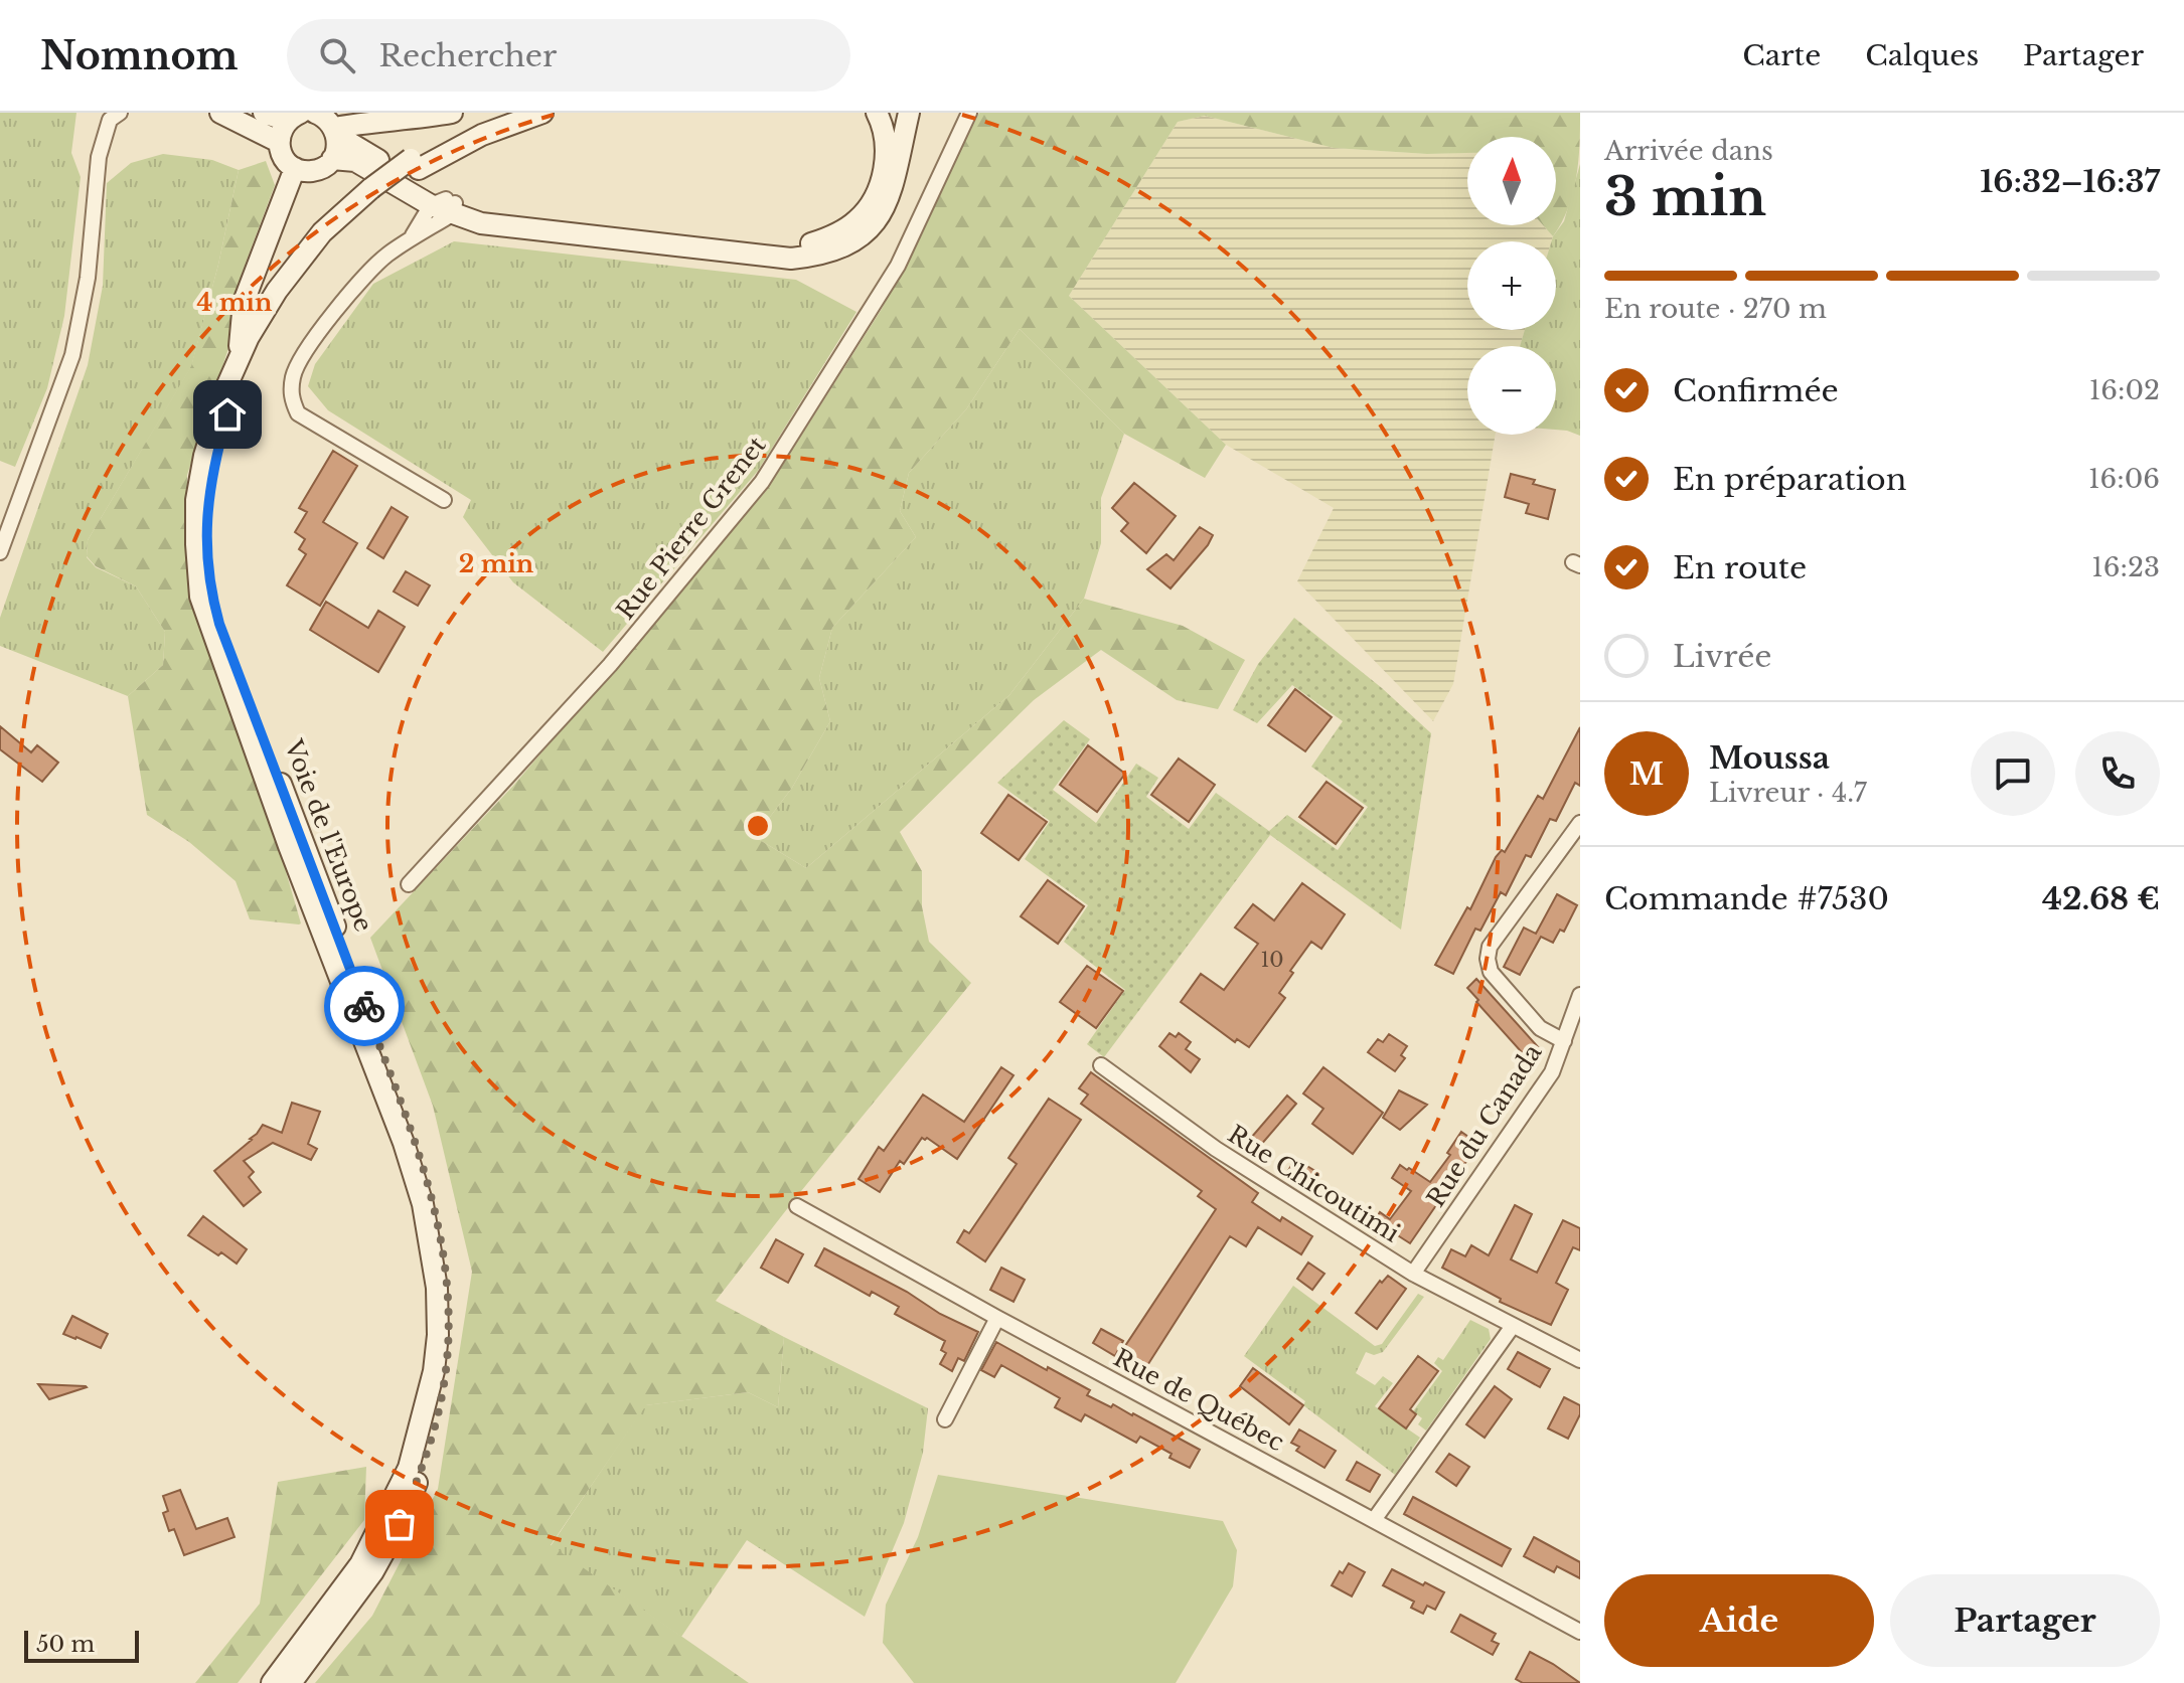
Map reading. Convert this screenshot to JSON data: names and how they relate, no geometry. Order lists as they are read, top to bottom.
{
  "streets": {
    "main road": ["Voie de l'Europe"],
    "street": [
      "Rue Pierre Grenet",
      "Rue du Canada",
      "Rue Chicoutimi",
      "Rue de Québec"
    ]
  },
  "crossings": [
    ["Rue du Canada", "Rue Chicoutimi"]
  ],
  "house_numbers": ["10"],
  "scale_bar": "50 m",
  "north": "top",
  "page": {
    "header": "Nomnom",
    "search": "Rechercher",
    "nav": ["Carte", "Calques", "Partager"],
    "heading": ["3 min", "Arrivée dans", "16:32–16:37"],
    "panel": [
      "Moussa",
      "Livreur · 4.7",
      "Commande #7530",
      "42.68 €"
    ],
    "map_buttons": ["+", "−"],
    "bar": "En route · 270 m",
    "list": [
      ["Confirmée", "16:02"],
      ["En préparation", "16:06"],
      ["En route", "16:23"],
      "Livrée"
    ],
    "round": "M",
    "buttons": ["Aide", "Partager"],
    "scale": "50 m"
  },
  "rings": ["4 min", "2 min"]
}
